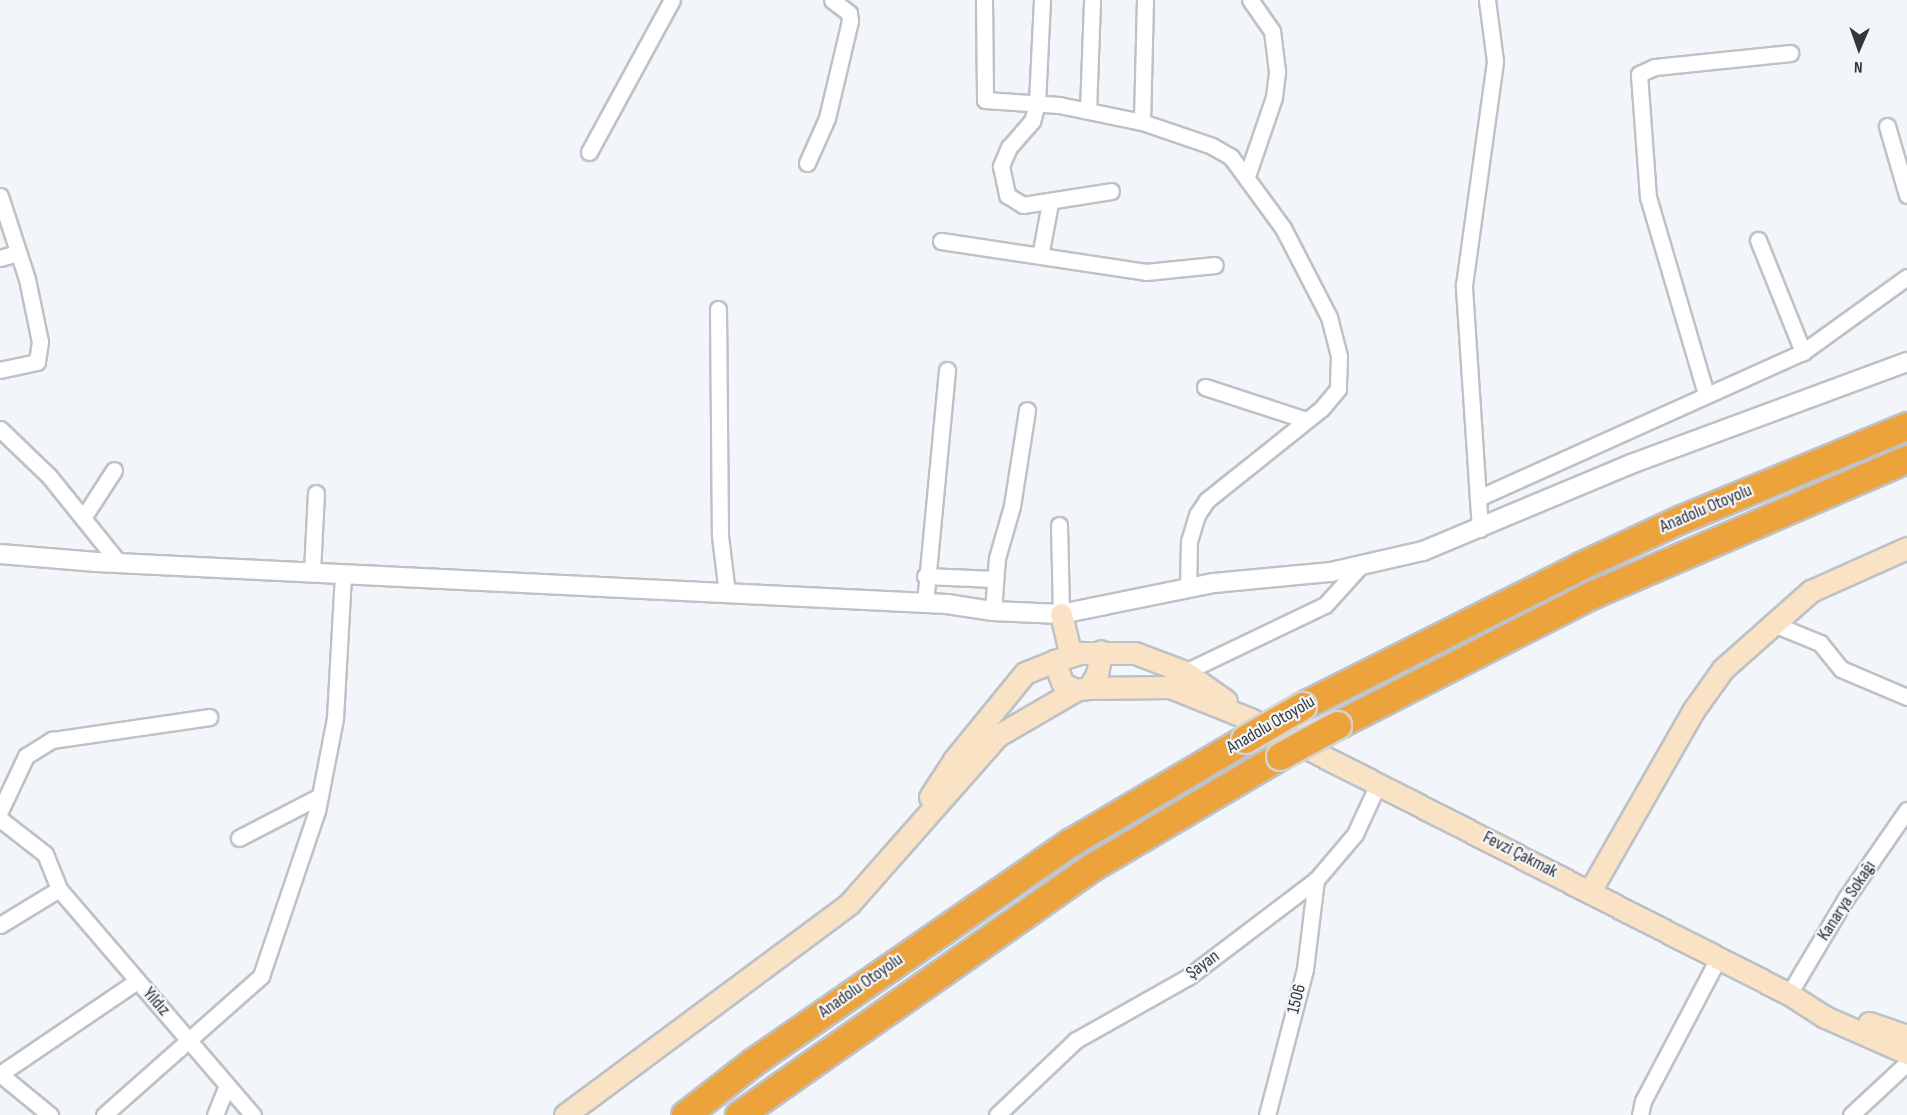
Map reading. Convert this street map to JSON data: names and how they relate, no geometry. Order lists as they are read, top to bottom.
{
  "streets": {
    "highway": ["Anadolu Otoyolu"],
    "main road": ["Fevzi Çakmak"],
    "street": [
      "Kanarya Sokağı",
      "Şayan",
      "1506",
      "Yıldız"
    ]
  },
  "crossings": [
    ["Anadolu Otoyolu", "Fevzi Çakmak"],
    ["Fevzi Çakmak", "Kanarya Sokağı"],
    ["Fevzi Çakmak", "Şayan"],
    ["Şayan", "1506"]
  ],
  "north": "bottom"
}
